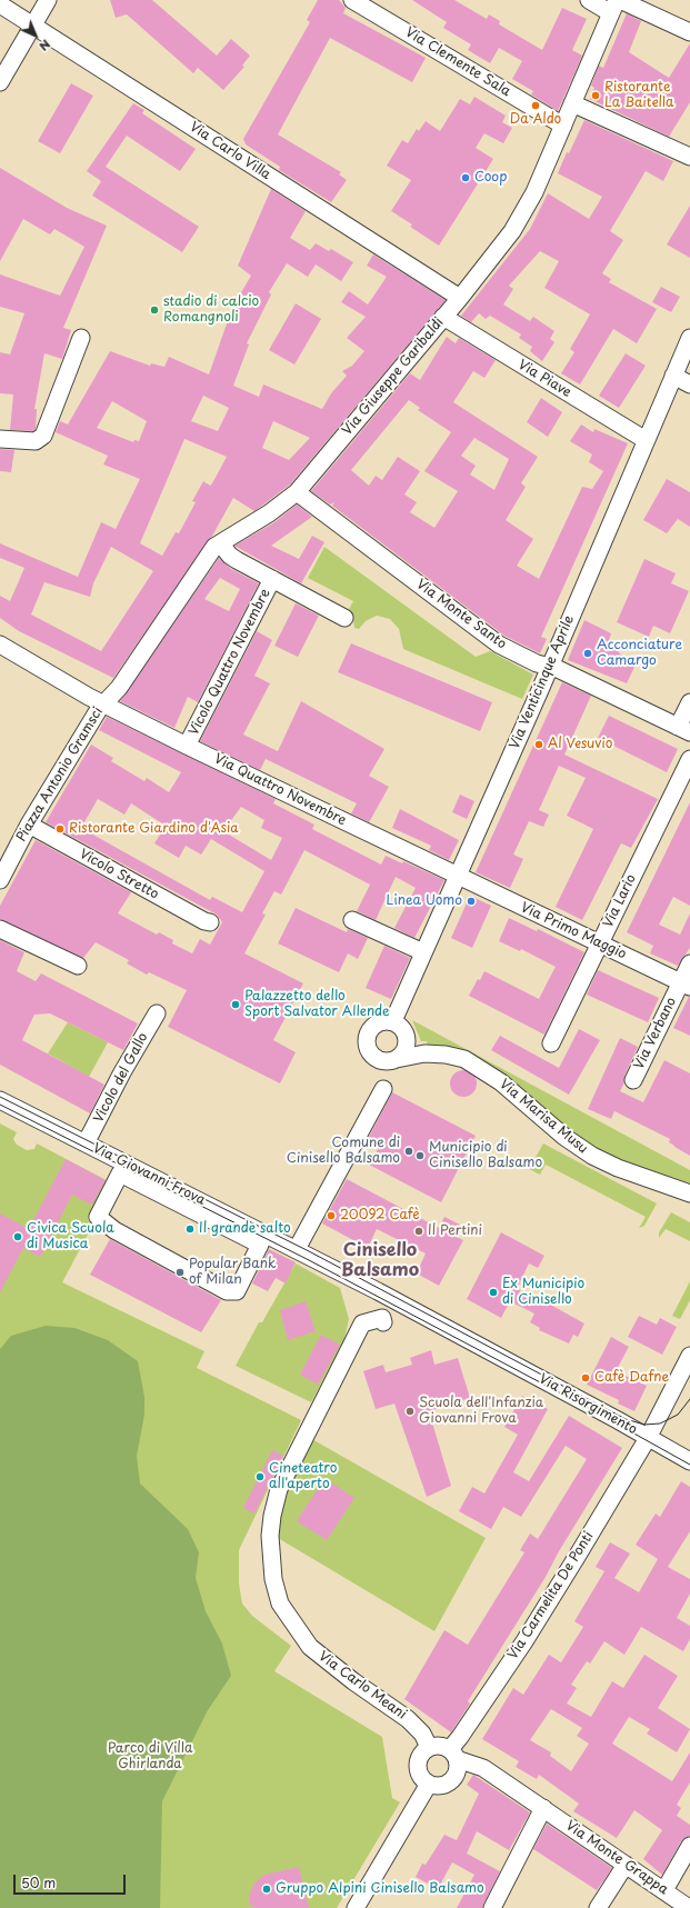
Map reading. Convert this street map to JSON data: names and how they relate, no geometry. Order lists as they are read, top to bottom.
{
  "streets": {
    "street": [
      "Via Clemente Sala",
      "Via Carlo Villa",
      "Via Giuseppe Garibaldi",
      "Via Piave",
      "Via Monte Santo",
      "Vicolo Quattro Novembre",
      "Via Venticinque Aprile",
      "Piazza Antonio Gramsci",
      "Via Quattro Novembre",
      "Vicolo Stretto",
      "Via Lario",
      "Via Primo Maggio",
      "Via Verbano",
      "Vicolo del Gallo",
      "Via Marisa Musu",
      "Via Giovanni Frova",
      "Via Risorgimento",
      "Via Carmelita De Ponti",
      "Via Carlo Meani",
      "Via Monte Grappa"
    ]
  },
  "crossings": [
    ["Via Clemente Sala", "Via Giuseppe Garibaldi"],
    ["Via Carlo Villa", "Via Giuseppe Garibaldi"],
    ["Via Giuseppe Garibaldi", "Via Piave"],
    ["Via Giuseppe Garibaldi", "Via Monte Santo"],
    ["Via Giuseppe Garibaldi", "Piazza Antonio Gramsci"],
    ["Via Giuseppe Garibaldi", "Via Quattro Novembre"],
    ["Via Piave", "Via Venticinque Aprile"],
    ["Via Monte Santo", "Via Venticinque Aprile"],
    ["Vicolo Quattro Novembre", "Via Quattro Novembre"],
    ["Via Venticinque Aprile", "Via Quattro Novembre"],
    ["Via Venticinque Aprile", "Via Primo Maggio"],
    ["Via Venticinque Aprile", "Via Marisa Musu"],
    ["Piazza Antonio Gramsci", "Via Quattro Novembre"],
    ["Piazza Antonio Gramsci", "Vicolo Stretto"],
    ["Via Quattro Novembre", "Via Primo Maggio"],
    ["Via Lario", "Via Primo Maggio"],
    ["Via Primo Maggio", "Via Verbano"],
    ["Vicolo del Gallo", "Via Giovanni Frova"],
    ["Via Giovanni Frova", "Via Risorgimento"],
    ["Via Risorgimento", "Via Carmelita De Ponti"],
    ["Via Carmelita De Ponti", "Via Carlo Meani"],
    ["Via Carmelita De Ponti", "Via Monte Grappa"],
    ["Via Carlo Meani", "Via Monte Grappa"]
  ],
  "districts": ["Cinisello Balsamo"],
  "parks": ["Parco di Villa Ghirlanda"],
  "places": [
    "Ristorante La Baitella",
    "Da Aldo",
    "Coop",
    "stadio di calcio Romangnoli",
    "Acconciature Camargo",
    "Al Vesuvio",
    "Ristorante Giardino d'Asia",
    "Linea Uomo",
    "Palazzetto dello Sport Salvator Allende",
    "Comune di Cinisello Balsamo",
    "Municipio di Cinisello Balsamo",
    "20092 Cafè",
    "Il grande salto",
    "Il Pertini",
    "Civica Scuola di Musica",
    "Popular Bank of Milan",
    "Ex Municipio di Cinisello",
    "Cafè Dafne",
    "Scuola dell'Infanzia Giovanni Frova",
    "Cineteatro all'aperto",
    "Gruppo Alpini Cinisello Balsamo"
  ],
  "scale_bar": "50 m",
  "north": "bottom right"
}
